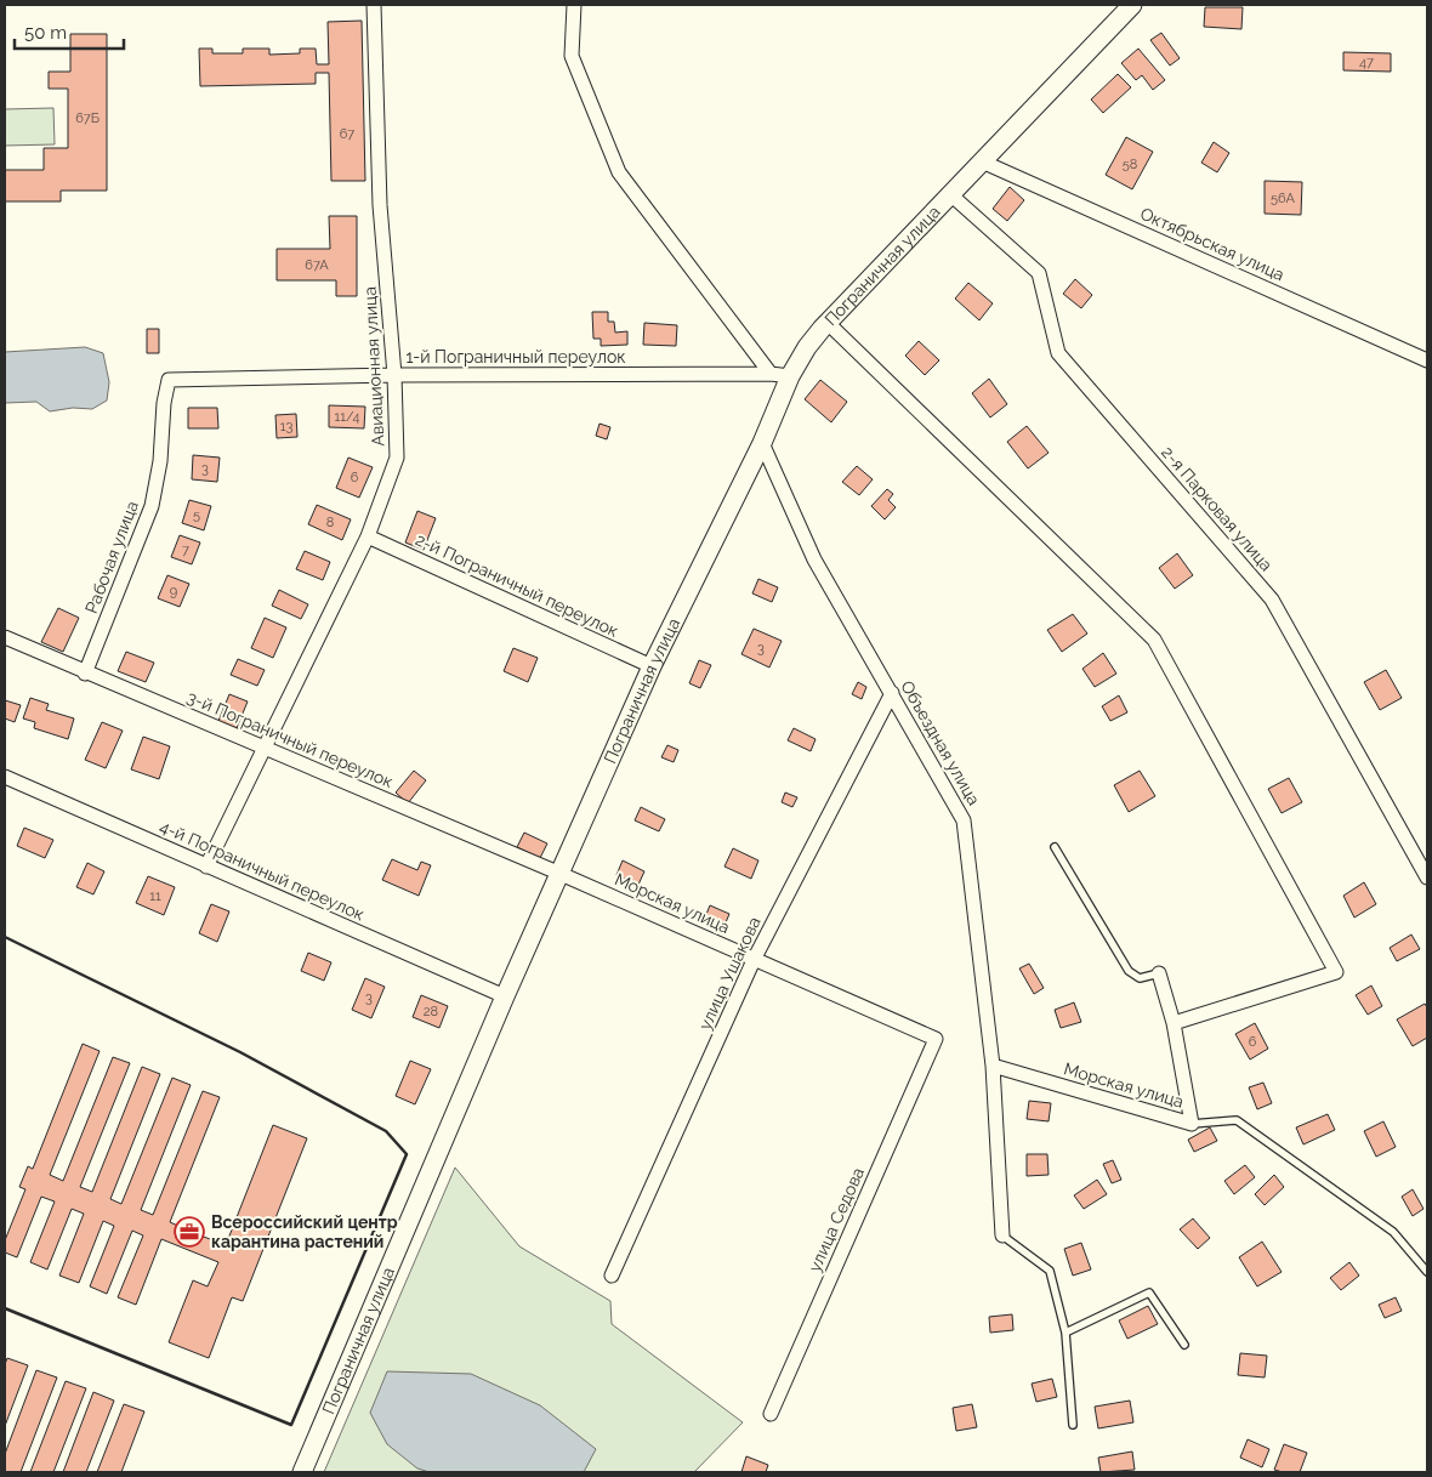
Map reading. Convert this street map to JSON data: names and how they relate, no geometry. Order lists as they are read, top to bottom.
{
  "streets": {
    "street": [
      "Октябрьская улица",
      "Пограничная улица",
      "1-й Пограничный переулок",
      "Авиационная улица",
      "2-я Парковая улица",
      "Рабочая улица",
      "2-й Пограничный переулок",
      "3-й Пограничный переулок",
      "Объездная улица",
      "4-й Пограничный переулок",
      "Морская улица",
      "улица Ушакова",
      "улица Седова"
    ]
  },
  "crossings": [
    ["Октябрьская улица", "Пограничная улица"],
    ["Пограничная улица", "1-й Пограничный переулок"],
    ["Пограничная улица", "2-я Парковая улица"],
    ["Пограничная улица", "2-й Пограничный переулок"],
    ["Пограничная улица", "3-й Пограничный переулок"],
    ["Пограничная улица", "Объездная улица"],
    ["Пограничная улица", "4-й Пограничный переулок"],
    ["Пограничная улица", "Морская улица"],
    ["1-й Пограничный переулок", "Авиационная улица"],
    ["1-й Пограничный переулок", "Рабочая улица"],
    ["Авиационная улица", "2-й Пограничный переулок"],
    ["Авиационная улица", "3-й Пограничный переулок"],
    ["Авиационная улица", "4-й Пограничный переулок"],
    ["Рабочая улица", "3-й Пограничный переулок"],
    ["3-й Пограничный переулок", "Морская улица"],
    ["Объездная улица", "Морская улица"],
    ["Объездная улица", "улица Ушакова"],
    ["Морская улица", "улица Ушакова"],
    ["Морская улица", "улица Седова"]
  ],
  "places": {
    "office": ["Всероссийский центр карантина растений"]
  },
  "house_numbers": [
    "47",
    "67Б",
    "67",
    "58",
    "56А",
    "67А",
    "11/4",
    "13",
    "3",
    "6",
    "5",
    "8",
    "7",
    "9",
    "3",
    "11",
    "3",
    "28",
    "6"
  ],
  "scale_bar": "50 m"
}
